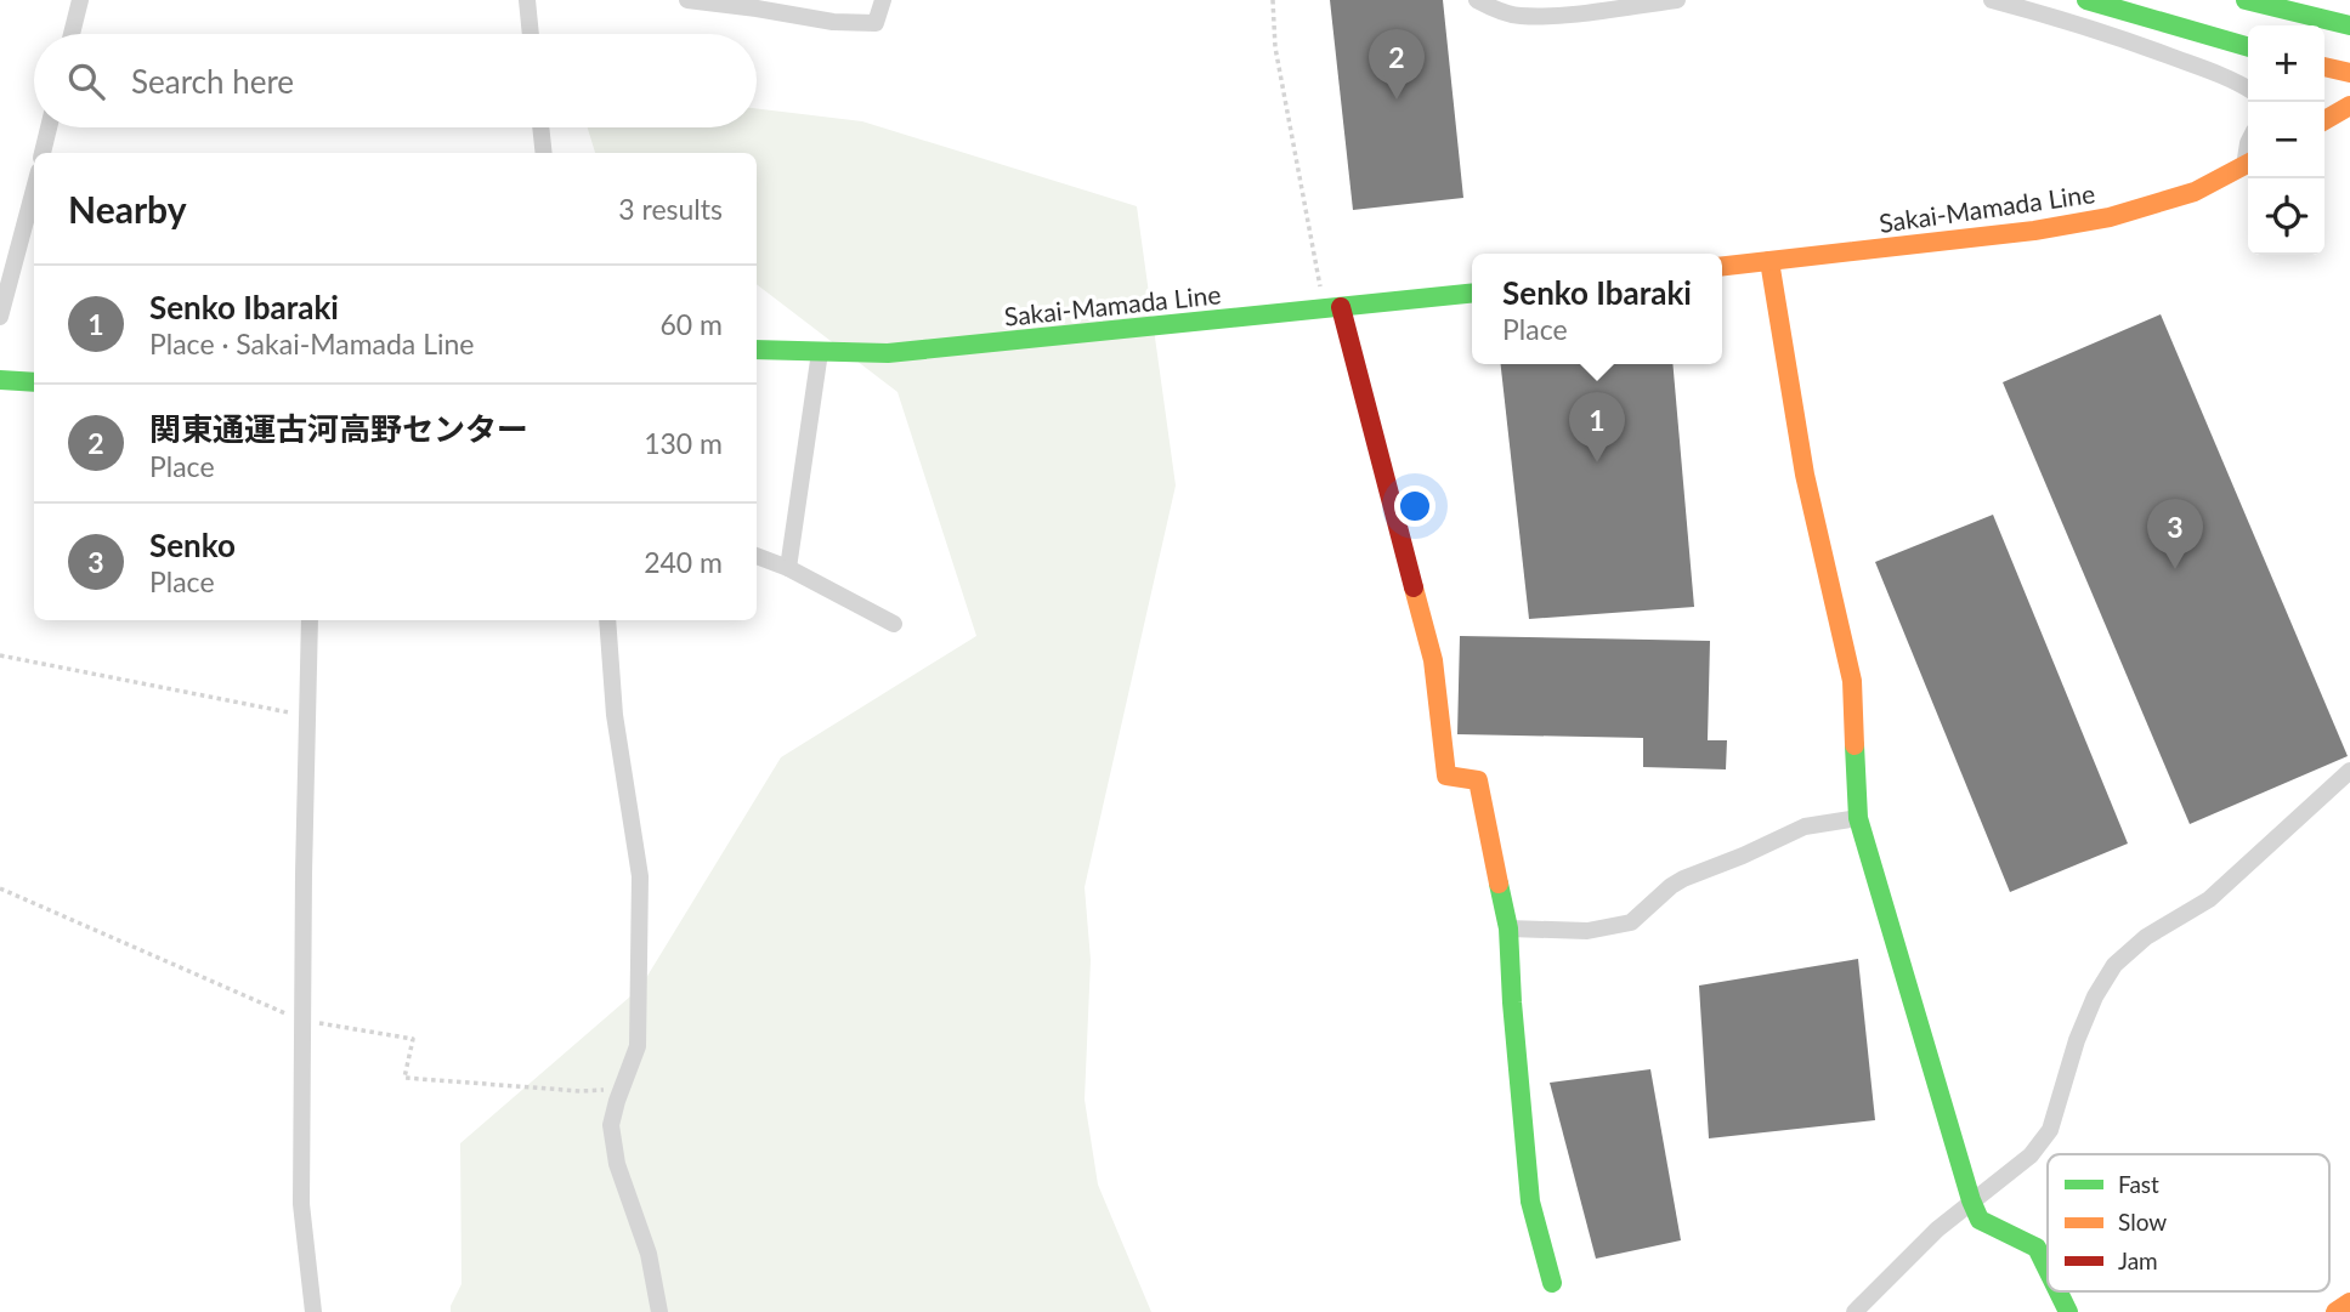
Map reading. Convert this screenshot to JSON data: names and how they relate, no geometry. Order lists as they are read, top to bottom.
{
  "streets": {
    "main road": ["Sakai-Mamada Line"]
  },
  "legend": ["Fast", "Slow", "Jam"],
  "page": {
    "map_buttons": ["+", "−"],
    "pins": ["2", "1", "3"],
    "search": "Search here",
    "heading": ["Nearby", "3 results"],
    "popup": ["Senko Ibaraki", "Place"],
    "list": [
      {
        "mark": "1",
        "name": "Senko Ibaraki",
        "note": "Place · Sakai-Mamada Line",
        "value": "60 m"
      },
      {
        "mark": "2",
        "name": "関東通運古河高野センター",
        "note": "Place",
        "value": "130 m"
      },
      {
        "mark": "3",
        "name": "Senko",
        "note": "Place",
        "value": "240 m"
      }
    ]
  }
}
